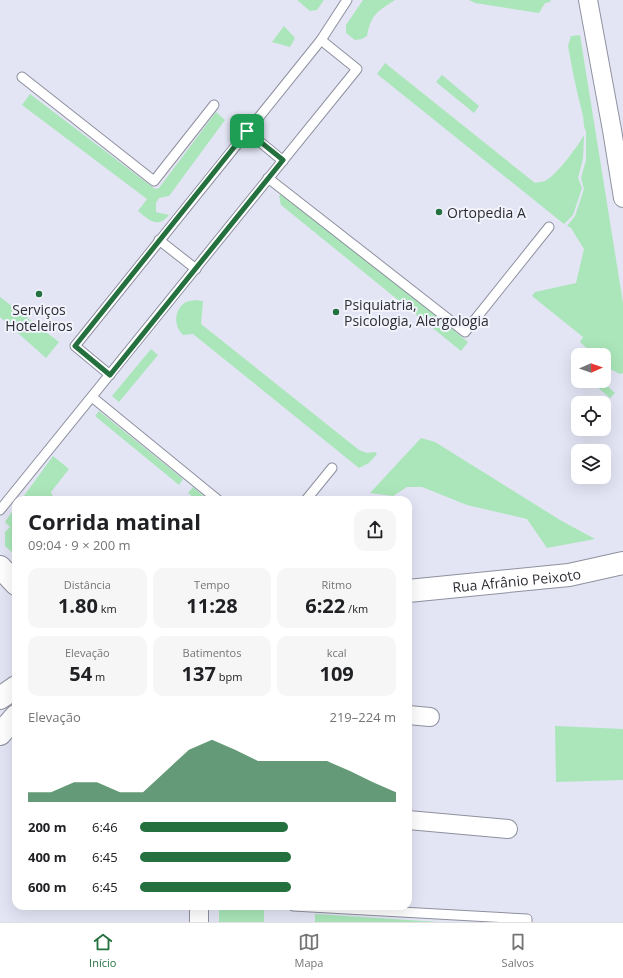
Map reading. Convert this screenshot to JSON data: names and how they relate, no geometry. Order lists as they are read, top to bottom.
{
  "streets": {
    "main road": ["Rua Afrânio Peixoto"]
  },
  "places": ["Ortopedia A", "Serviços Hoteleiros", "Psiquiatria, Psicologia, Alergologia"],
  "north": "right",
  "page": {
    "heading": ["Corrida matinal", "09:04 · 9 × 200 m"],
    "stats": [
      ["Distância", "1.80 km"],
      ["Tempo", "11:28"],
      ["Ritmo", "6:22 /km"],
      ["Elevação", "54 m"],
      ["Batimentos", "137 bpm"],
      ["kcal", "109"]
    ],
    "chart": ["Elevação", "219–224 m"],
    "list": [
      {
        "name": "200 m",
        "note": "6:46"
      },
      {
        "name": "400 m",
        "note": "6:45"
      },
      {
        "name": "600 m",
        "note": "6:45"
      }
    ],
    "tabs": ["Início", "Mapa", "Salvos"]
  }
}
